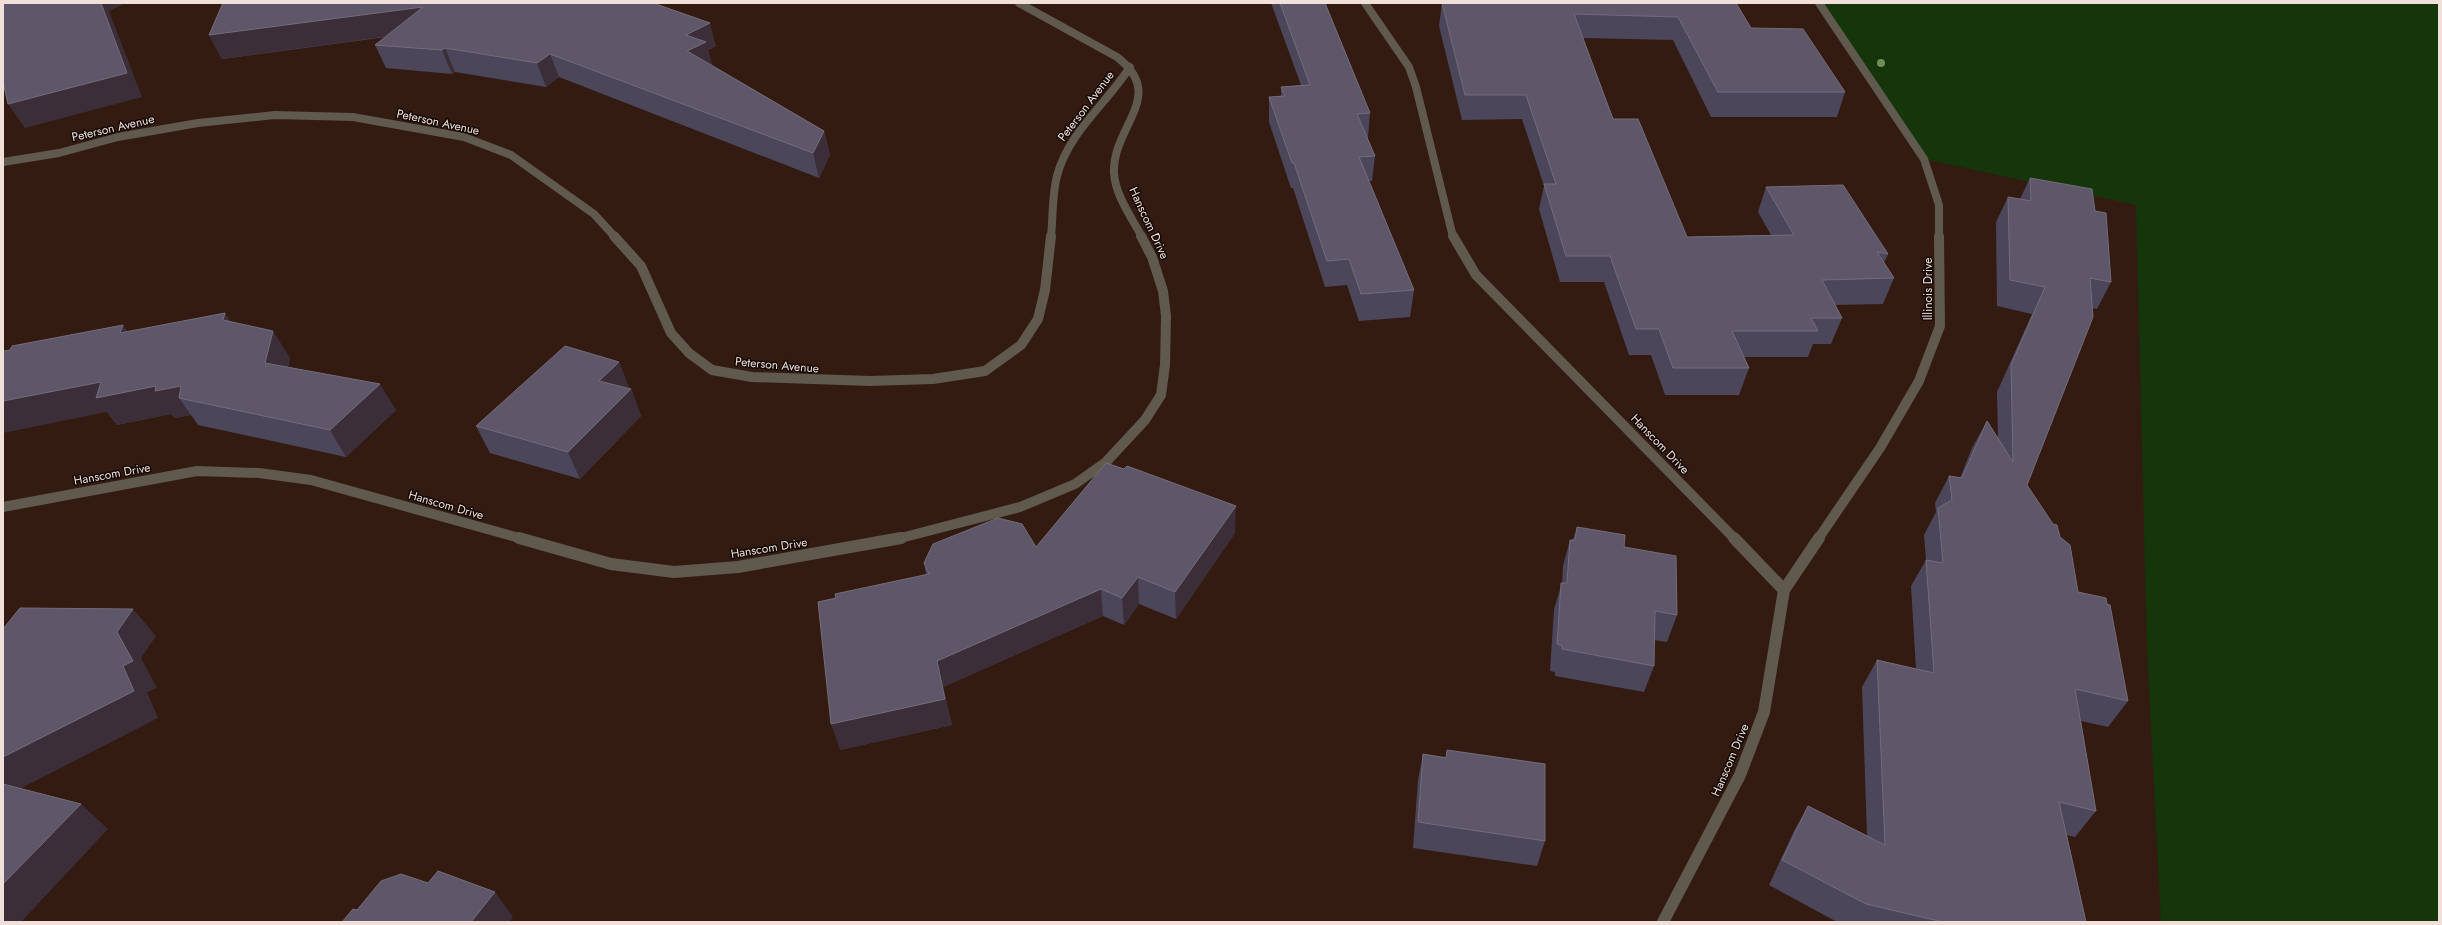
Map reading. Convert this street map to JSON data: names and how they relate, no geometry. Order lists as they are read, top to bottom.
{
  "streets": {
    "street": ["Peterson Avenue", "Hanscom Drive", "Illinois Drive"]
  },
  "crossings": [
    ["Peterson Avenue", "Hanscom Drive"],
    ["Hanscom Drive", "Illinois Drive"]
  ]
}
